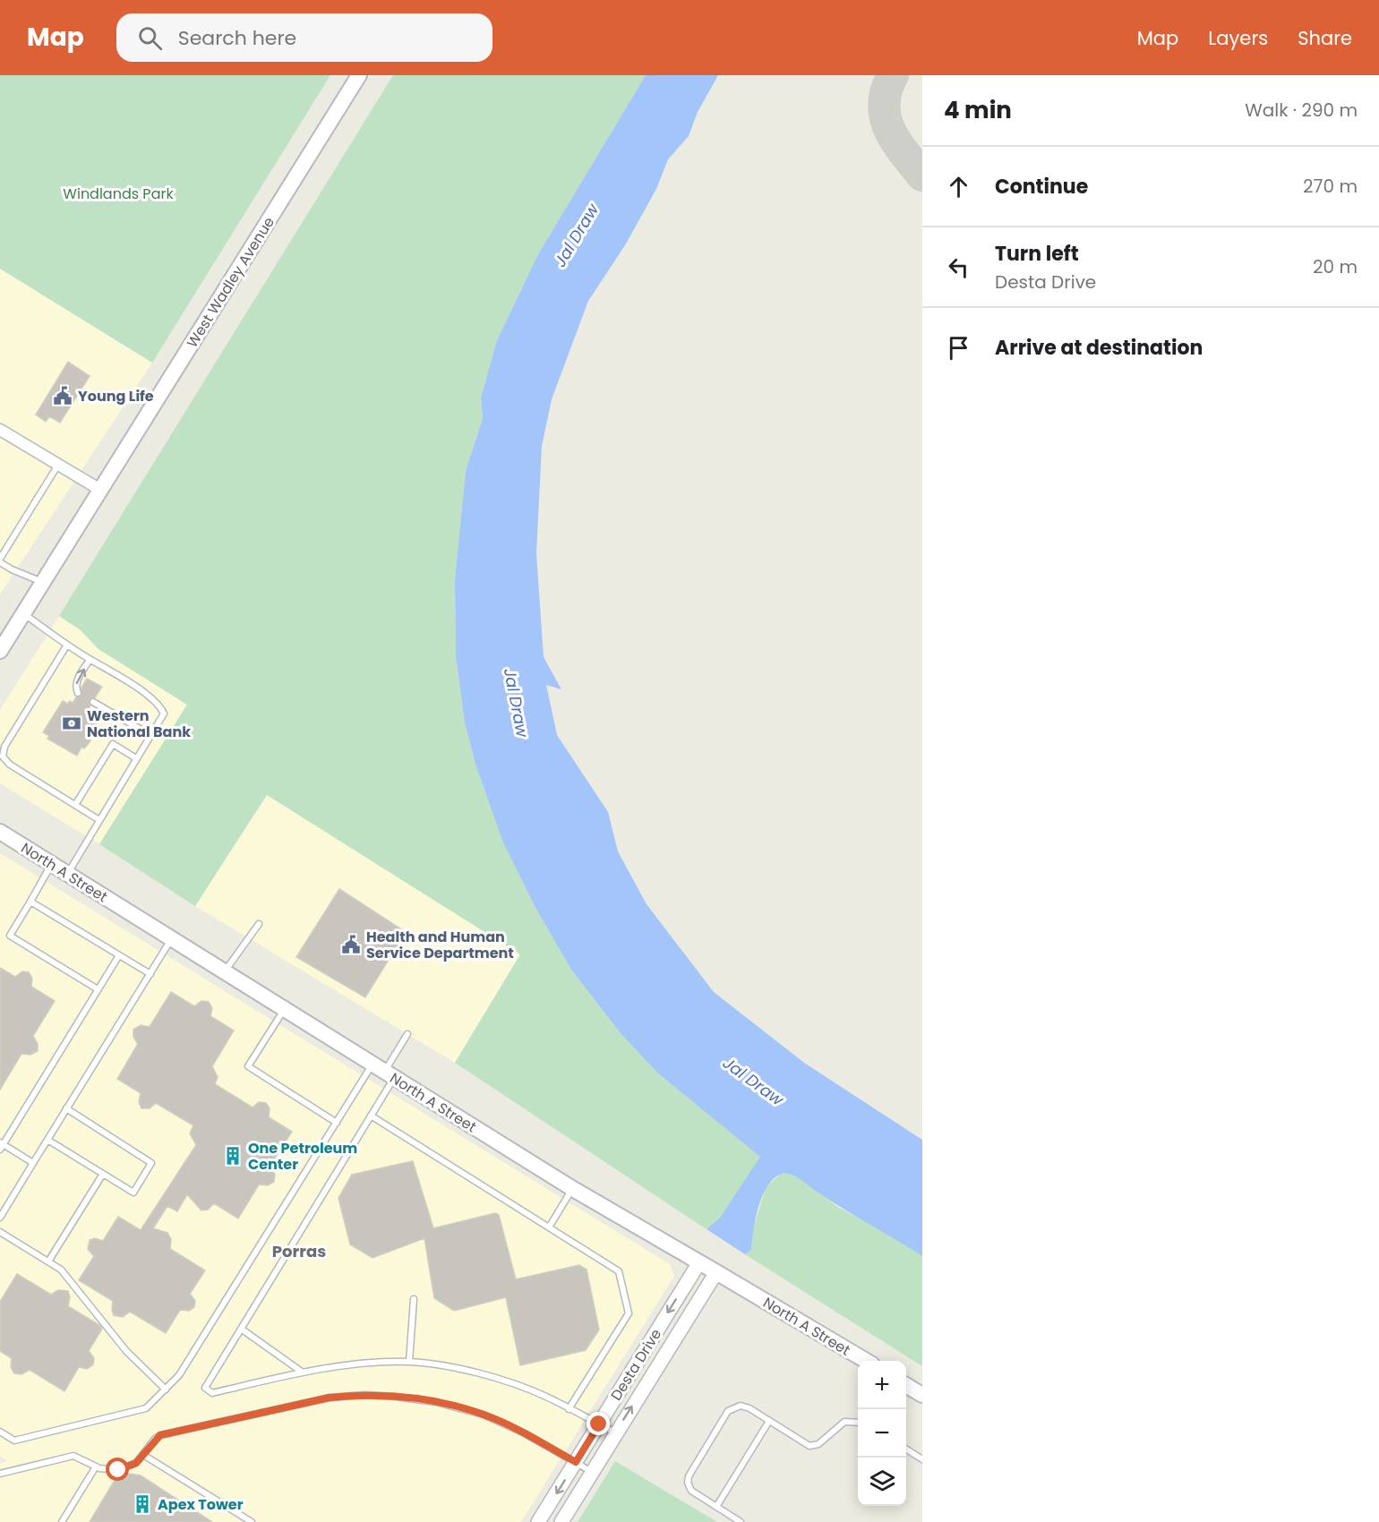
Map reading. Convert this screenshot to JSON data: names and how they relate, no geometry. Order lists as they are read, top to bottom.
{
  "streets": {
    "main road": ["West Wadley Avenue", "North A Street"],
    "street": ["Desta Drive"]
  },
  "crossings": [
    ["North A Street", "Desta Drive"]
  ],
  "districts": ["Porras"],
  "water": ["Jal Draw"],
  "parks": ["Windlands Park"],
  "places": {
    "public building": ["Young Life", "Health and Human Service Department"],
    "bank": ["Western National Bank"],
    "building": ["One Petroleum Center", "Apex Tower"]
  },
  "page": {
    "header": "Map",
    "search": "Search here",
    "nav": ["Map", "Layers", "Share"],
    "heading": ["4 min", "Walk · 290 m"],
    "list": [
      ["Continue", "270 m"],
      ["Turn left", "Desta Drive", "20 m"],
      "Arrive at destination"
    ],
    "map_buttons": ["+", "−"]
  }
}
